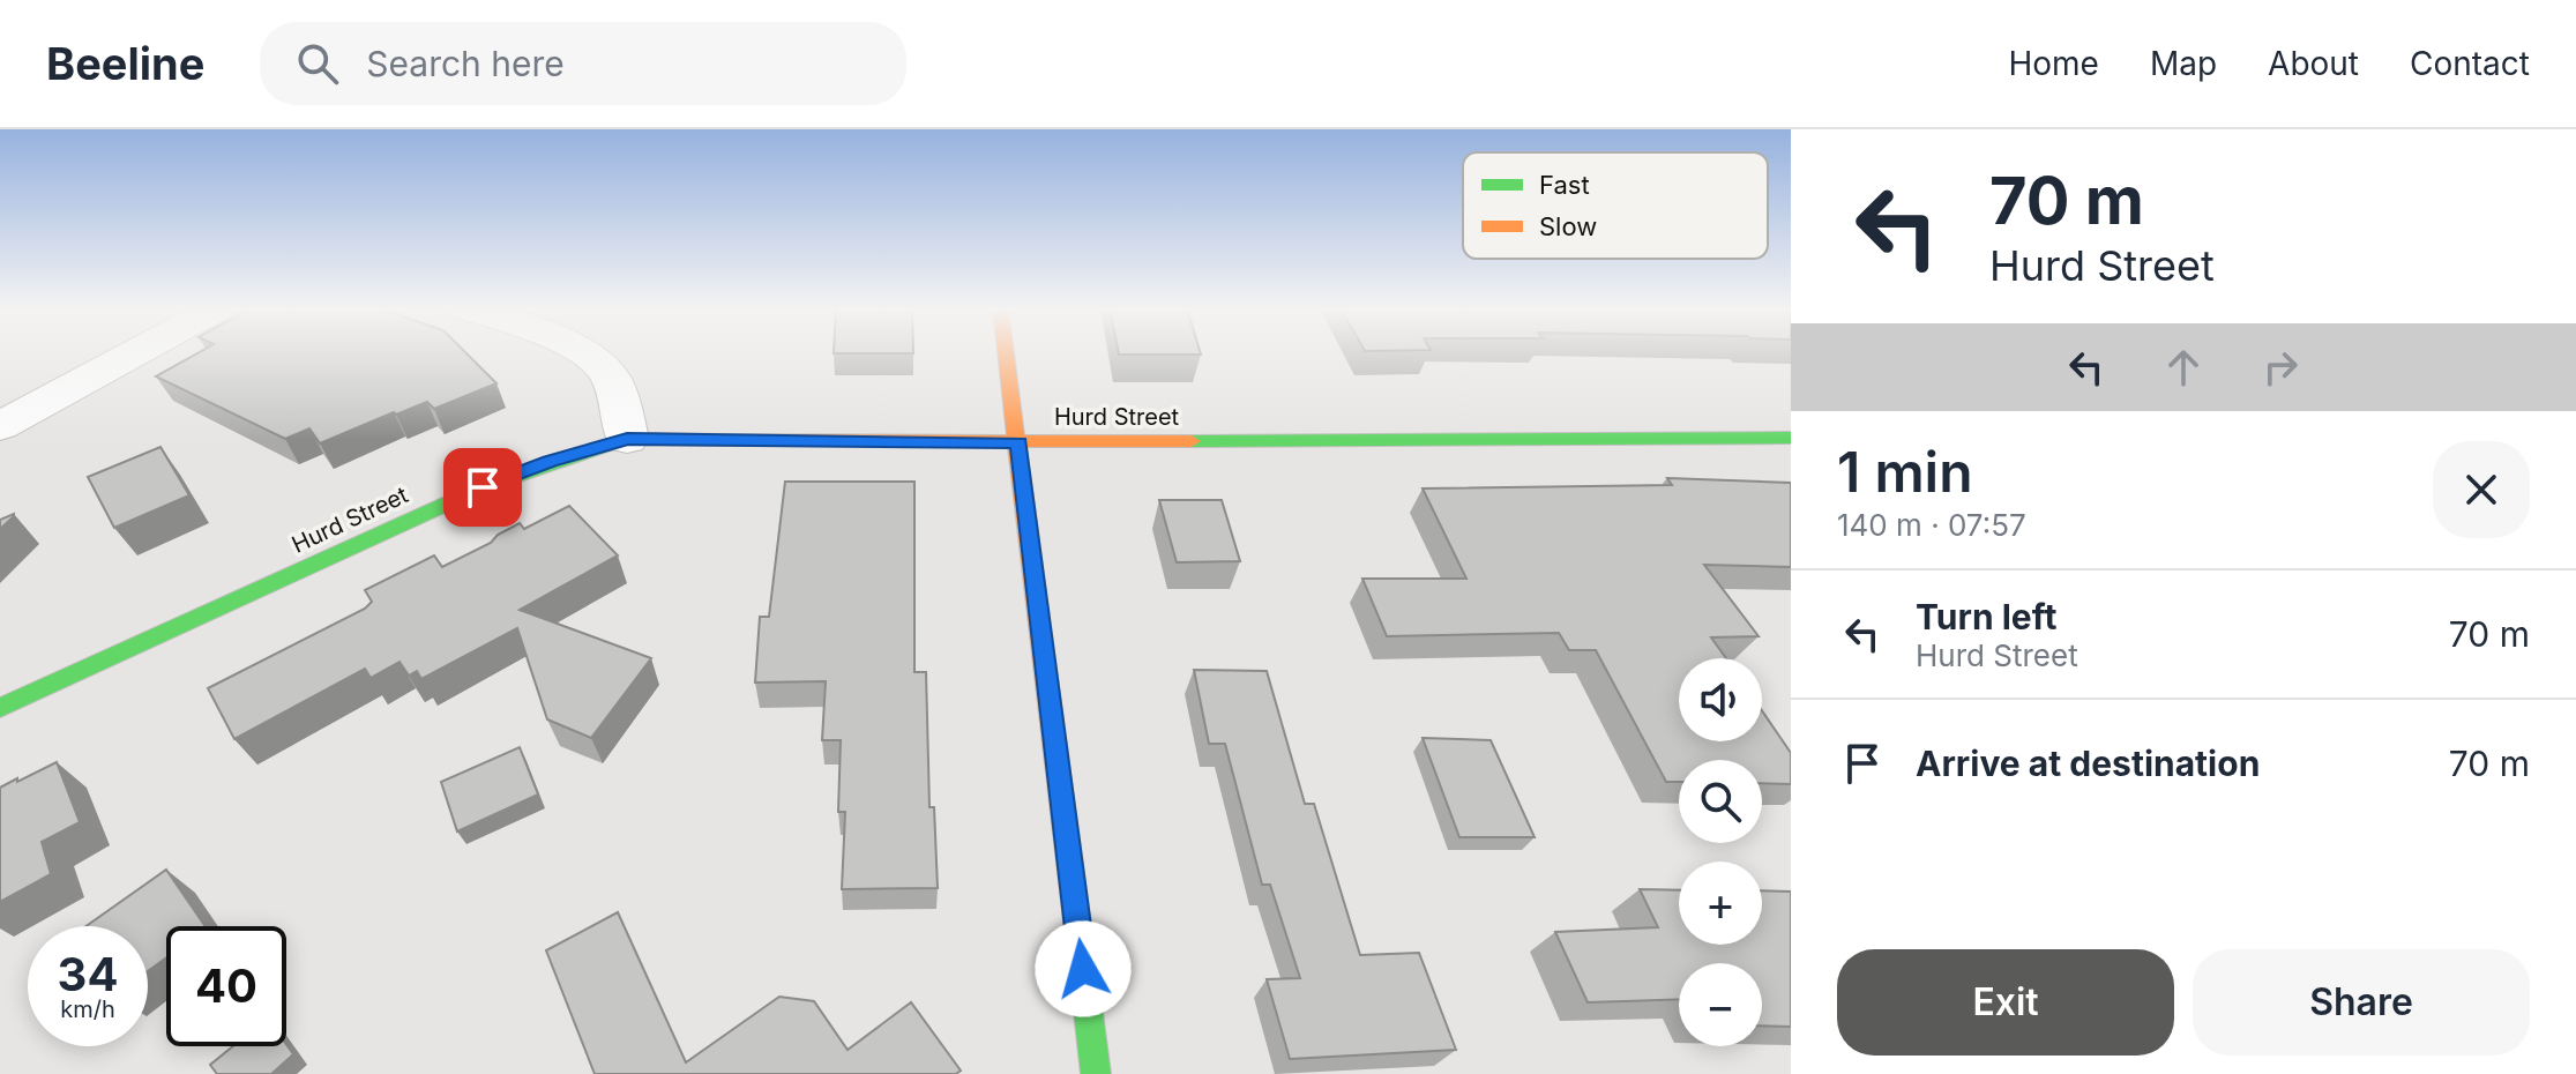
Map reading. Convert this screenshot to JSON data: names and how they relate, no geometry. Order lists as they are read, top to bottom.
{
  "streets": {
    "street": ["Hurd Street"]
  },
  "legend": ["Fast", "Slow"],
  "page": {
    "header": "Beeline",
    "search": "Search here",
    "nav": [
      "Home",
      "Map",
      "About",
      "Contact"
    ],
    "turn": ["70 m", "Hurd Street"],
    "heading": ["1 min", "140 m · 07:57"],
    "list": [
      {
        "name": "Turn left",
        "note": "Hurd Street",
        "value": "70 m"
      },
      {
        "name": "Arrive at destination",
        "value": "70 m"
      }
    ],
    "map_buttons": ["+", "−"],
    "speed": "34 km/h",
    "limit": "40",
    "buttons": ["Exit", "Share"]
  }
}
